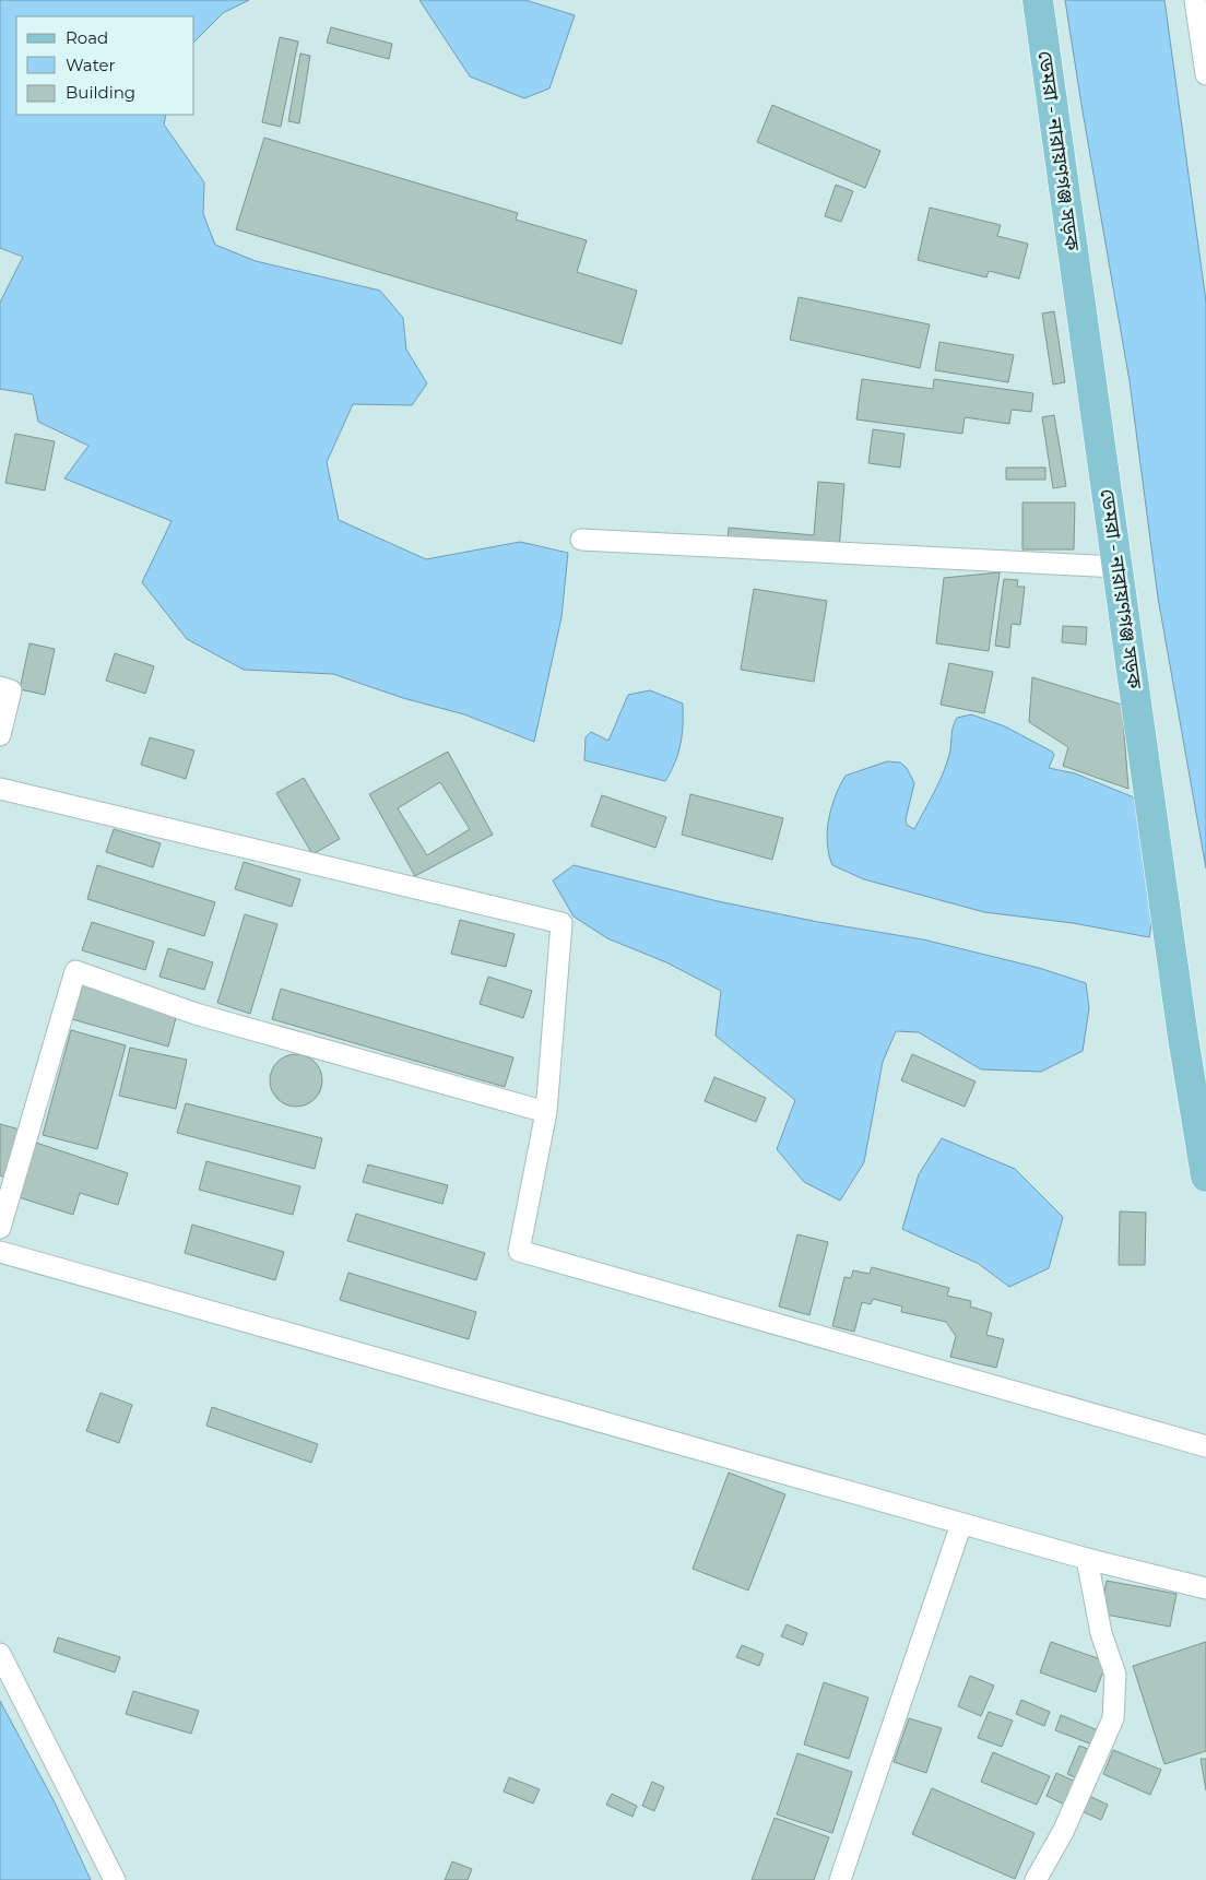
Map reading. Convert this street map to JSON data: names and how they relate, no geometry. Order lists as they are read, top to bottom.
{
  "streets": {
    "main road": ["ডেমরা - নারায়ণগঞ্জ সড়ক"]
  },
  "legend": ["Road", "Water", "Building"]
}
